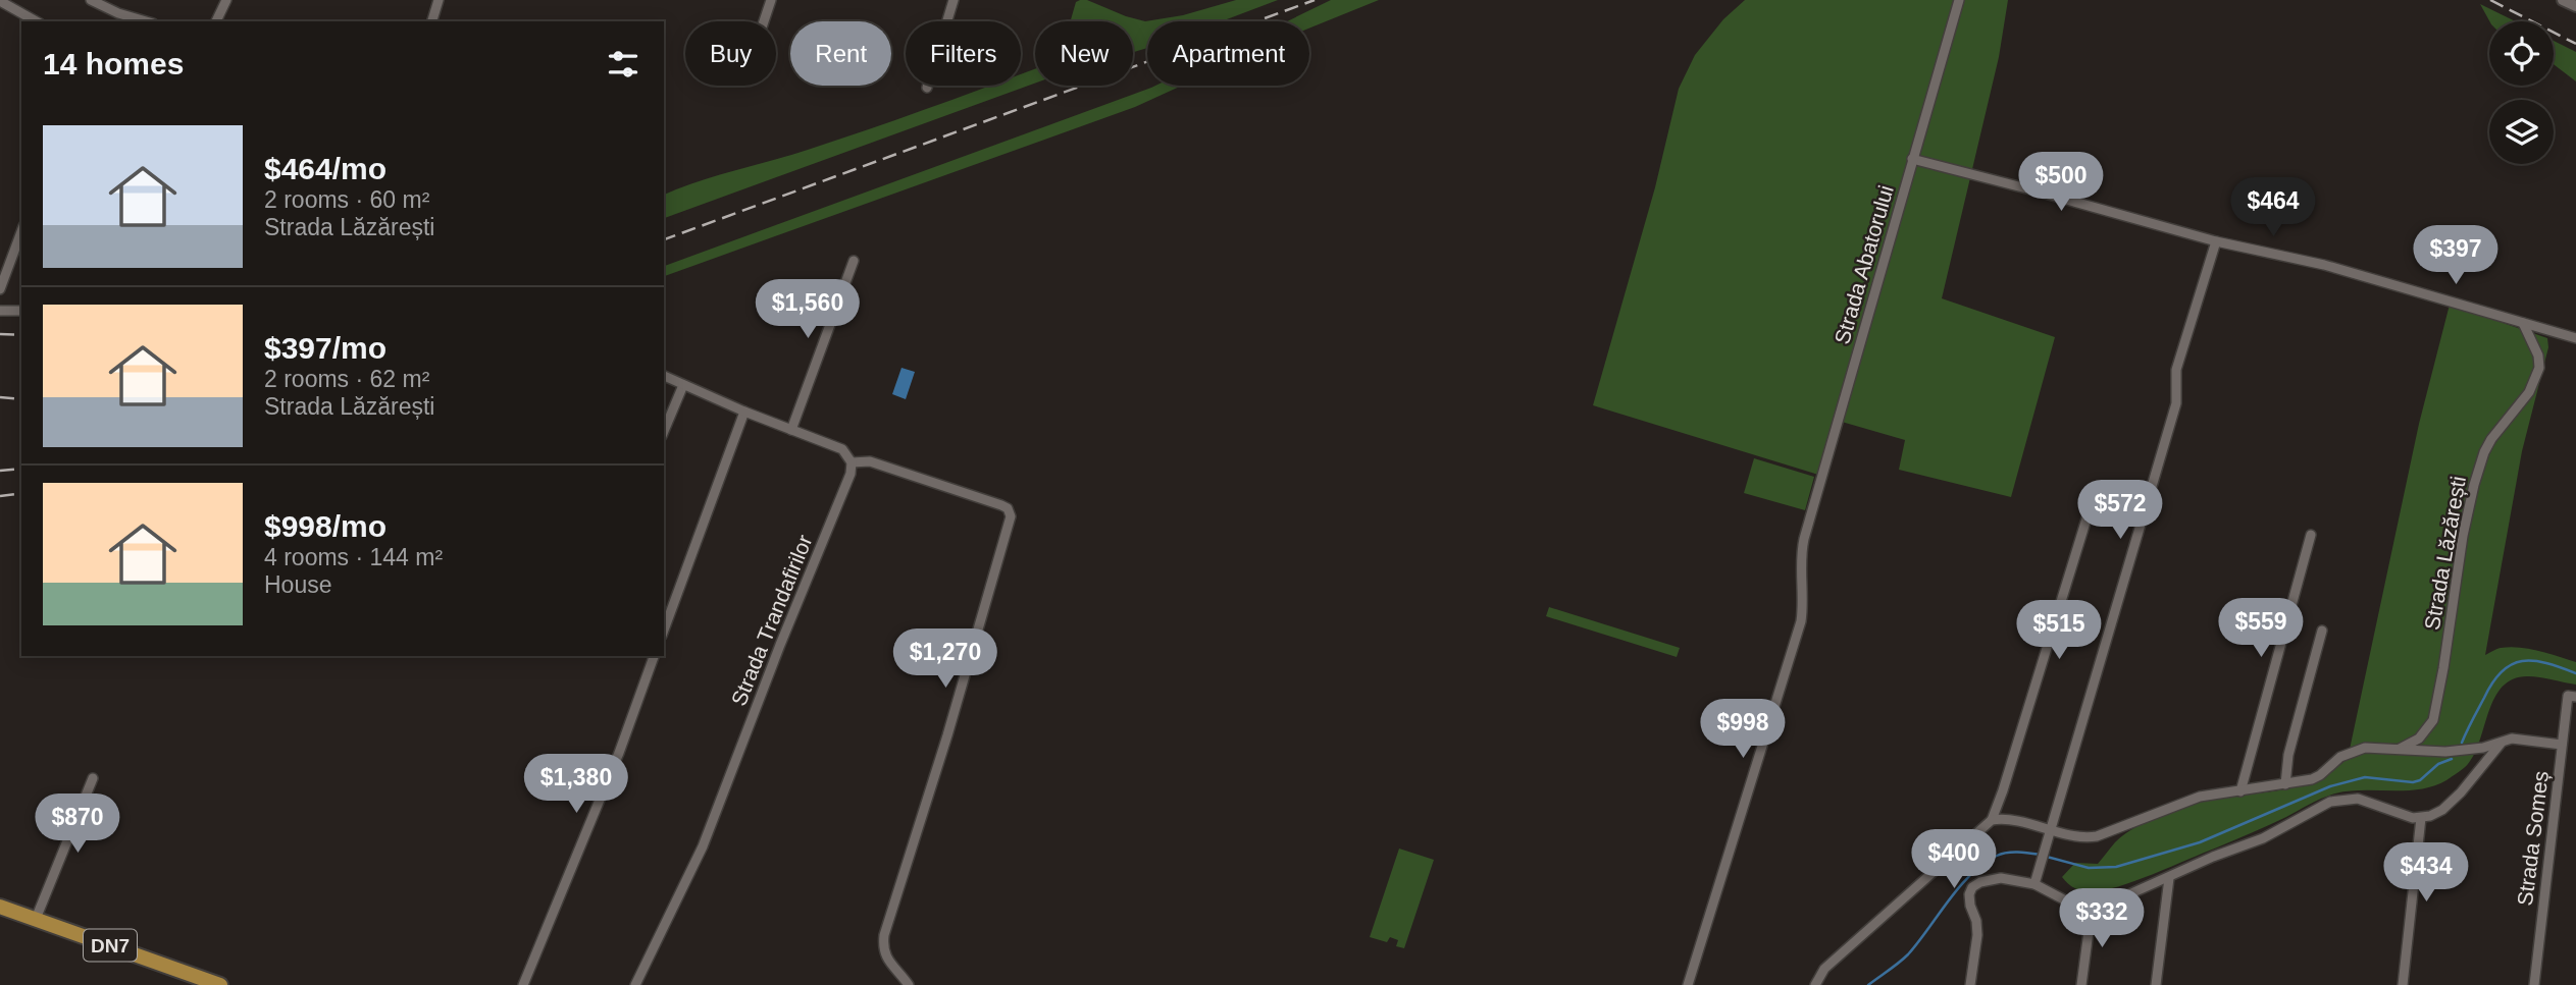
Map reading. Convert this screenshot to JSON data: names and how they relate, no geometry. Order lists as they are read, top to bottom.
{
  "streets": {
    "highway": ["DN7"],
    "street": [
      "Strada Abatorului",
      "Strada Lăzărești",
      "Strada Trandafirilor",
      "Strada Someș"
    ]
  },
  "page": {
    "chip": [
      "Buy",
      "Rent",
      "Filters",
      "New",
      "Apartment"
    ],
    "heading": "14 homes",
    "list": [
      {
        "name": "$464/mo",
        "note": "2 rooms · 60 m² · Strada Lăzărești"
      },
      {
        "name": "$397/mo",
        "note": "2 rooms · 62 m² · Strada Lăzărești"
      },
      {
        "name": "$998/mo",
        "note": "4 rooms · 144 m² · House"
      }
    ],
    "price": [
      "$500",
      "$464",
      "$397",
      "$1,560",
      "$572",
      "$559",
      "$515",
      "$1,270",
      "$998",
      "$1,380",
      "$870",
      "$400",
      "$434",
      "$332"
    ]
  }
}
